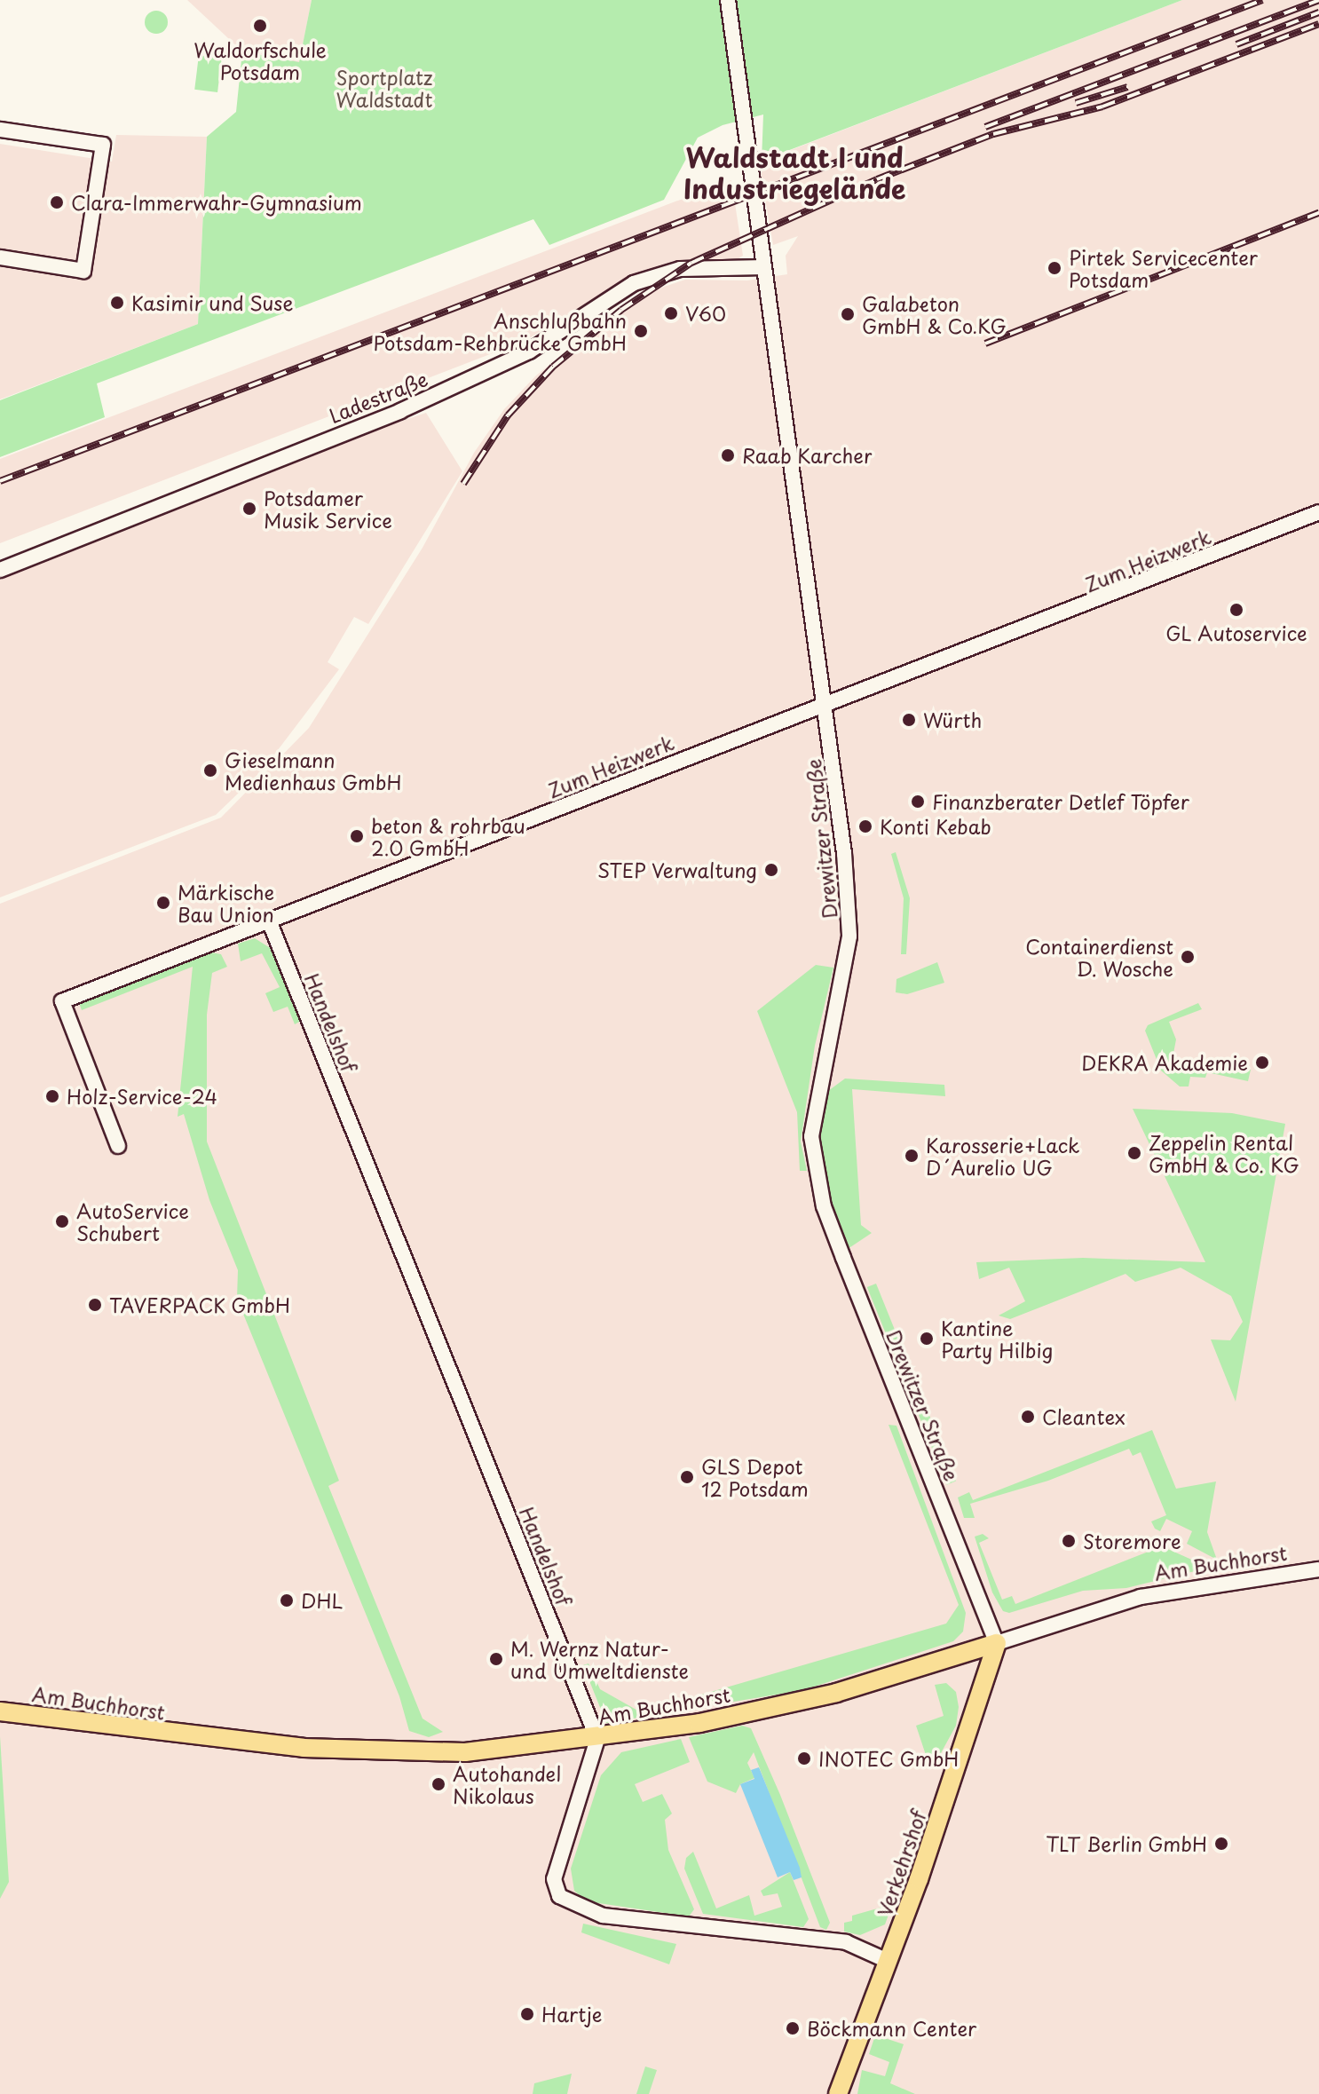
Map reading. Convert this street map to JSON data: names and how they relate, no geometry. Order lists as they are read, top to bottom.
{
  "streets": {
    "main road": ["Am Buchhorst", "Verkehrshof"],
    "street": [
      "Ladestraße",
      "Zum Heizwerk",
      "Drewitzer Straße",
      "Handelshof"
    ]
  },
  "crossings": [
    ["Ladestraße", "Drewitzer Straße"],
    ["Zum Heizwerk", "Drewitzer Straße"],
    ["Zum Heizwerk", "Handelshof"],
    ["Drewitzer Straße", "Am Buchhorst"],
    ["Drewitzer Straße", "Verkehrshof"],
    ["Handelshof", "Am Buchhorst"],
    ["Am Buchhorst", "Verkehrshof"]
  ],
  "districts": ["Waldstadt I und Industriegelände"],
  "parks": ["Sportplatz Waldstadt"],
  "places": [
    "Waldorfschule Potsdam",
    "Clara-Immerwahr-Gymnasium",
    "Pirtek Servicecenter Potsdam",
    "Kasimir und Suse",
    "V60",
    "Galabeton GmbH & Co.KG",
    "Anschlußbahn Potsdam-Rehbrücke GmbH",
    "Raab Karcher",
    "Potsdamer Musik Service",
    "GL Autoservice",
    "Würth",
    "Gieselmann Medienhaus GmbH",
    "Finanzberater Detlef Töpfer",
    "Konti Kebab",
    "beton & rohrbau 2.0 GmbH",
    "STEP Verwaltung",
    "Märkische Bau Union",
    "Containerdienst D. Wosche",
    "DEKRA Akademie",
    "Holz-Service-24",
    "Zeppelin Rental GmbH & Co. KG",
    "Karosserie+Lack D´Aurelio UG",
    "AutoService Schubert",
    "TAVERPACK GmbH",
    "Kantine Party Hilbig",
    "Cleantex",
    "GLS Depot 12 Potsdam",
    "Storemore",
    "DHL",
    "M. Wernz Natur- und Umweltdienste",
    "INOTEC GmbH",
    "Autohandel Nikolaus",
    "TLT Berlin GmbH",
    "Hartje",
    "Böckmann Center"
  ]
}
